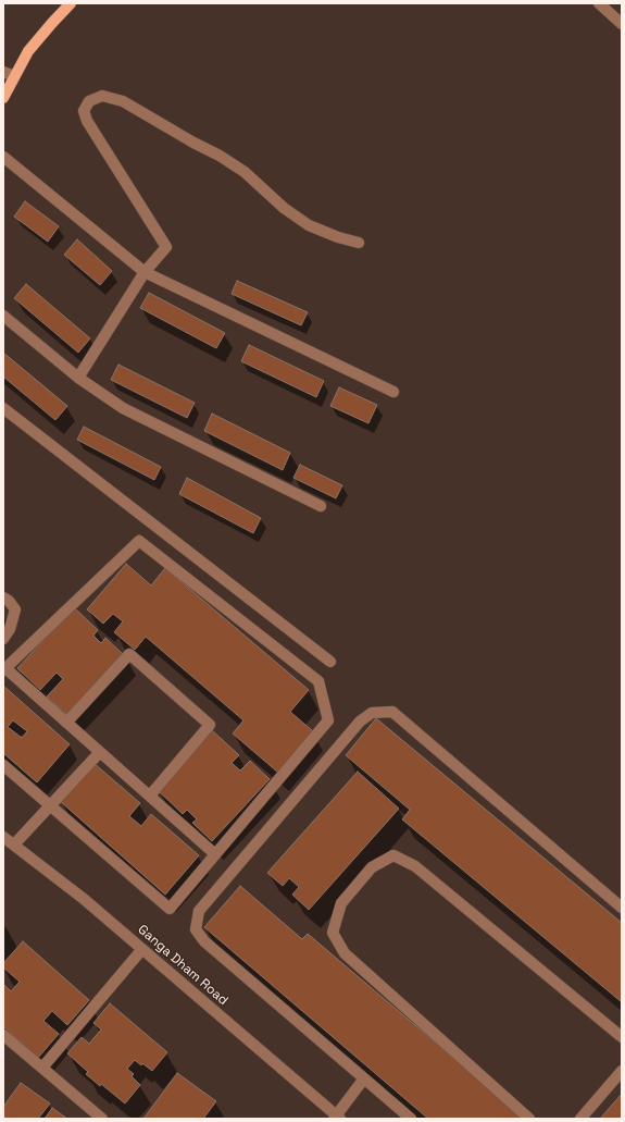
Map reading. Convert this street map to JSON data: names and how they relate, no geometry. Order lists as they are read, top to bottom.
{
  "streets": {
    "street": ["Ganga Dham Road"]
  }
}
